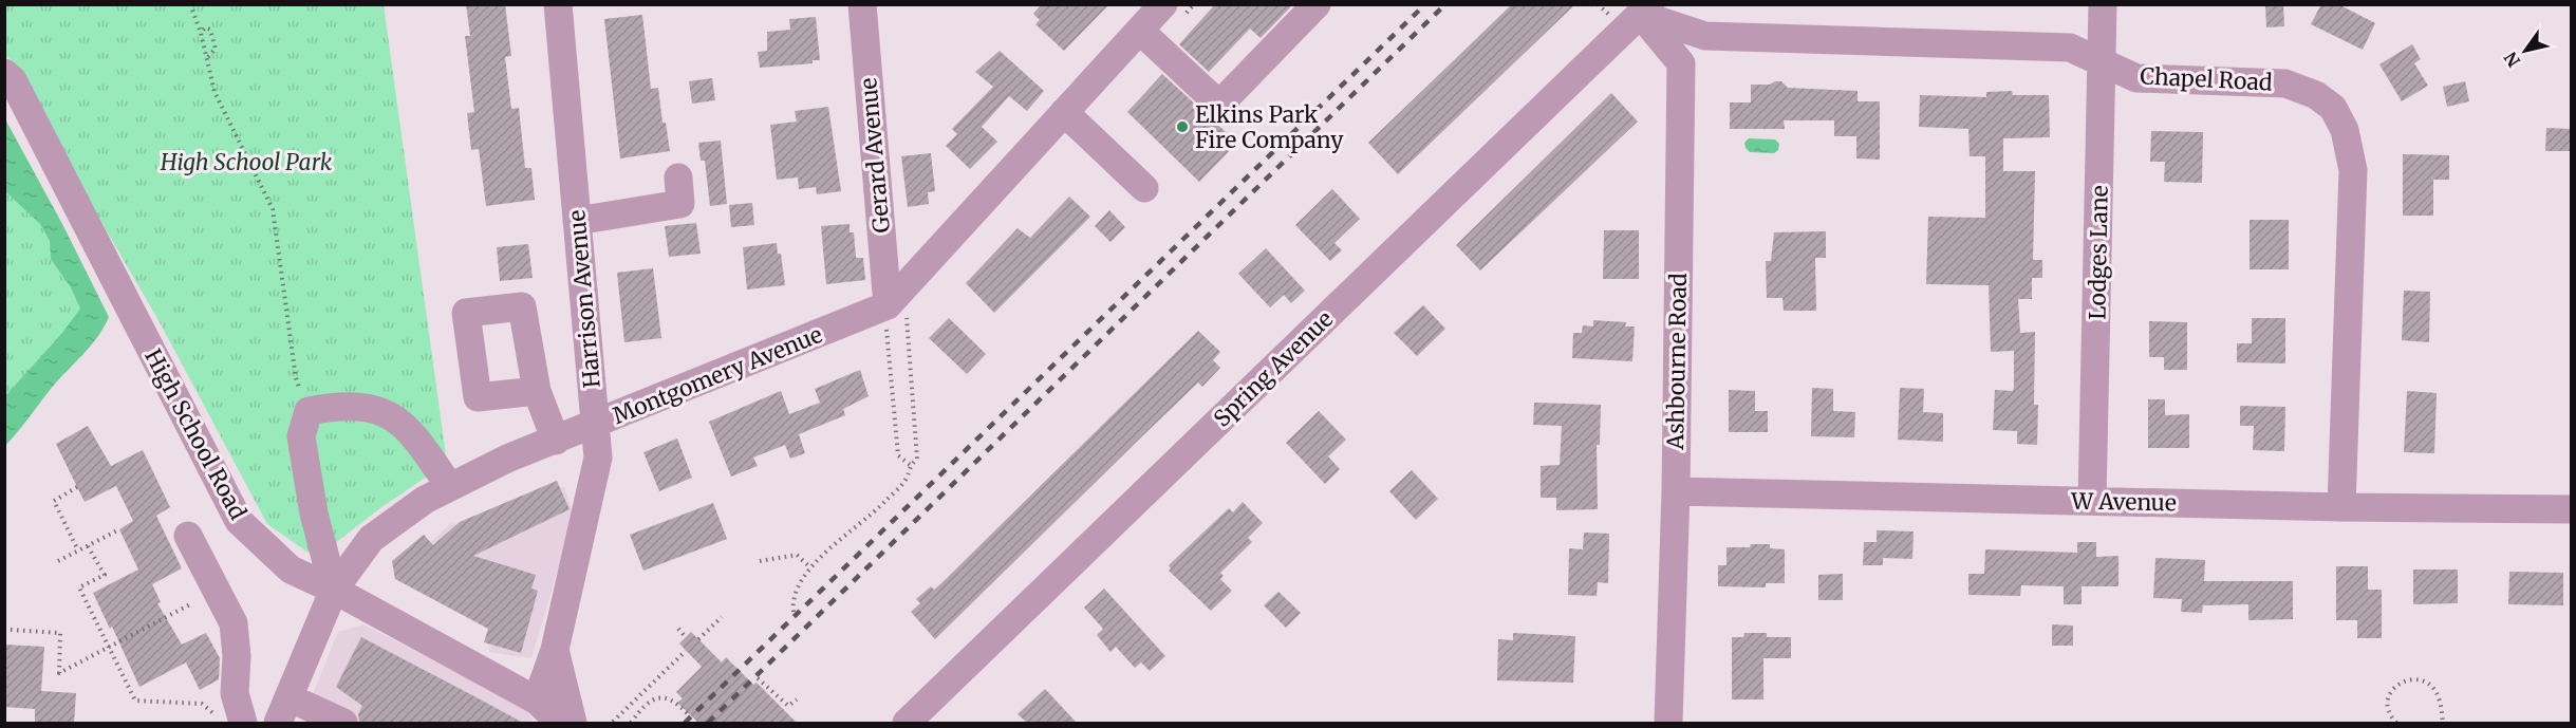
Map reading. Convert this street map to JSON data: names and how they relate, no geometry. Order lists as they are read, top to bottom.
{
  "streets": {
    "street": [
      "Chapel Road",
      "Gerard Avenue",
      "Lodges Lane",
      "Harrison Avenue",
      "Ashbourne Road",
      "Spring Avenue",
      "Montgomery Avenue",
      "High School Road",
      "W Avenue"
    ]
  },
  "crossings": [
    ["Chapel Road", "Lodges Lane"],
    ["Chapel Road", "Ashbourne Road"],
    ["Chapel Road", "Spring Avenue"],
    ["Chapel Road", "W Avenue"],
    ["Gerard Avenue", "Montgomery Avenue"],
    ["Lodges Lane", "W Avenue"],
    ["Harrison Avenue", "Montgomery Avenue"],
    ["Harrison Avenue", "High School Road"],
    ["Ashbourne Road", "Spring Avenue"],
    ["Ashbourne Road", "W Avenue"],
    ["Montgomery Avenue", "High School Road"]
  ],
  "parks": ["High School Park"],
  "places": ["Elkins Park Fire Company"],
  "north": "bottom left"
}
